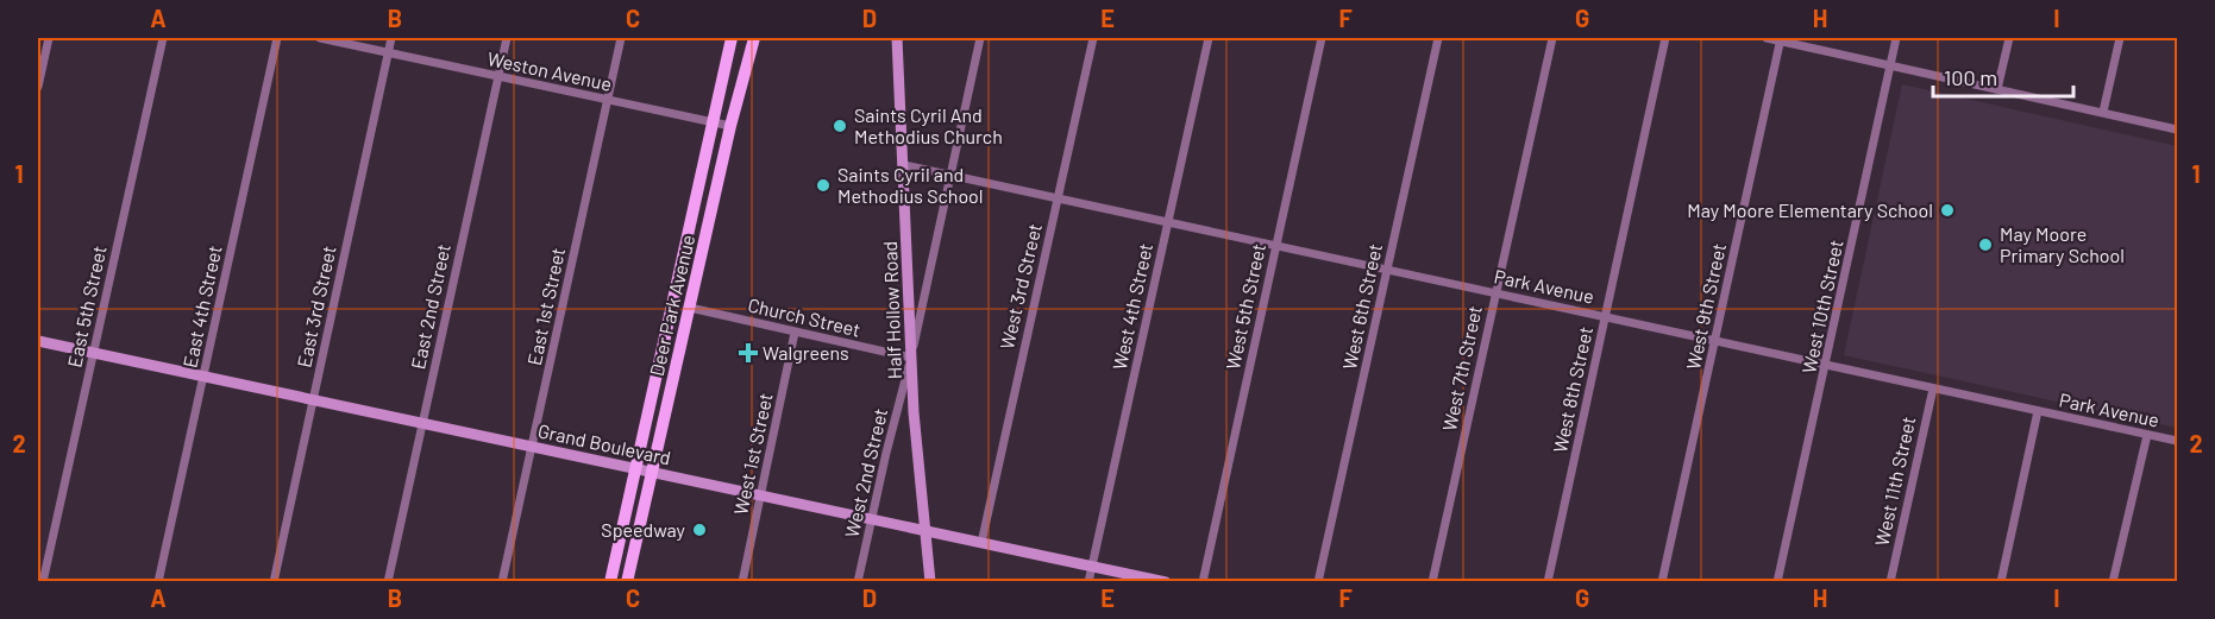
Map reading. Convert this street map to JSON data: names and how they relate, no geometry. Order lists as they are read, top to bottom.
{
  "streets": {
    "main road": ["Deer Park Avenue"],
    "street": [
      "Weston Avenue",
      "West 3rd Street",
      "Park Avenue",
      "East 5th Street",
      "East 4th Street",
      "East 3rd Street",
      "East 2nd Street",
      "East 1st Street",
      "West 4th Street",
      "West 5th Street",
      "West 6th Street",
      "West 9th Street",
      "West 10th Street",
      "Half Hollow Road",
      "Church Street",
      "West 7th Street",
      "West 8th Street",
      "Grand Boulevard",
      "West 1st Street",
      "West 2nd Street",
      "West 11th Street"
    ]
  },
  "crossings": [
    ["Weston Avenue", "Deer Park Avenue"],
    ["Weston Avenue", "East 3rd Street"],
    ["Weston Avenue", "East 2nd Street"],
    ["Weston Avenue", "East 1st Street"],
    ["West 3rd Street", "Park Avenue"],
    ["West 3rd Street", "Grand Boulevard"],
    ["Park Avenue", "West 4th Street"],
    ["Park Avenue", "West 5th Street"],
    ["Park Avenue", "West 6th Street"],
    ["Park Avenue", "West 9th Street"],
    ["Park Avenue", "West 10th Street"],
    ["Park Avenue", "Half Hollow Road"],
    ["Park Avenue", "West 7th Street"],
    ["Park Avenue", "West 8th Street"],
    ["Park Avenue", "West 2nd Street"],
    ["Park Avenue", "West 11th Street"],
    ["Deer Park Avenue", "Church Street"],
    ["Deer Park Avenue", "Grand Boulevard"],
    ["East 5th Street", "Grand Boulevard"],
    ["East 4th Street", "Grand Boulevard"],
    ["East 3rd Street", "Grand Boulevard"],
    ["East 2nd Street", "Grand Boulevard"],
    ["East 1st Street", "Grand Boulevard"],
    ["West 4th Street", "Grand Boulevard"],
    ["Half Hollow Road", "Church Street"],
    ["Half Hollow Road", "Grand Boulevard"],
    ["Half Hollow Road", "West 2nd Street"],
    ["Church Street", "West 1st Street"],
    ["Church Street", "West 2nd Street"],
    ["Grand Boulevard", "West 1st Street"],
    ["Grand Boulevard", "West 2nd Street"]
  ],
  "places": {
    "other": [
      "Saints Cyril And Methodius Church",
      "Saints Cyril and Methodius School",
      "May Moore Elementary School",
      "May Moore Primary School",
      "Speedway"
    ],
    "health": ["Walgreens"]
  },
  "scale_bar": "100 m",
  "grid": {
    "columns": [
      "A",
      "B",
      "C",
      "D",
      "E",
      "F",
      "G",
      "H",
      "I"
    ],
    "rows": ["1", "2"]
  }
}
